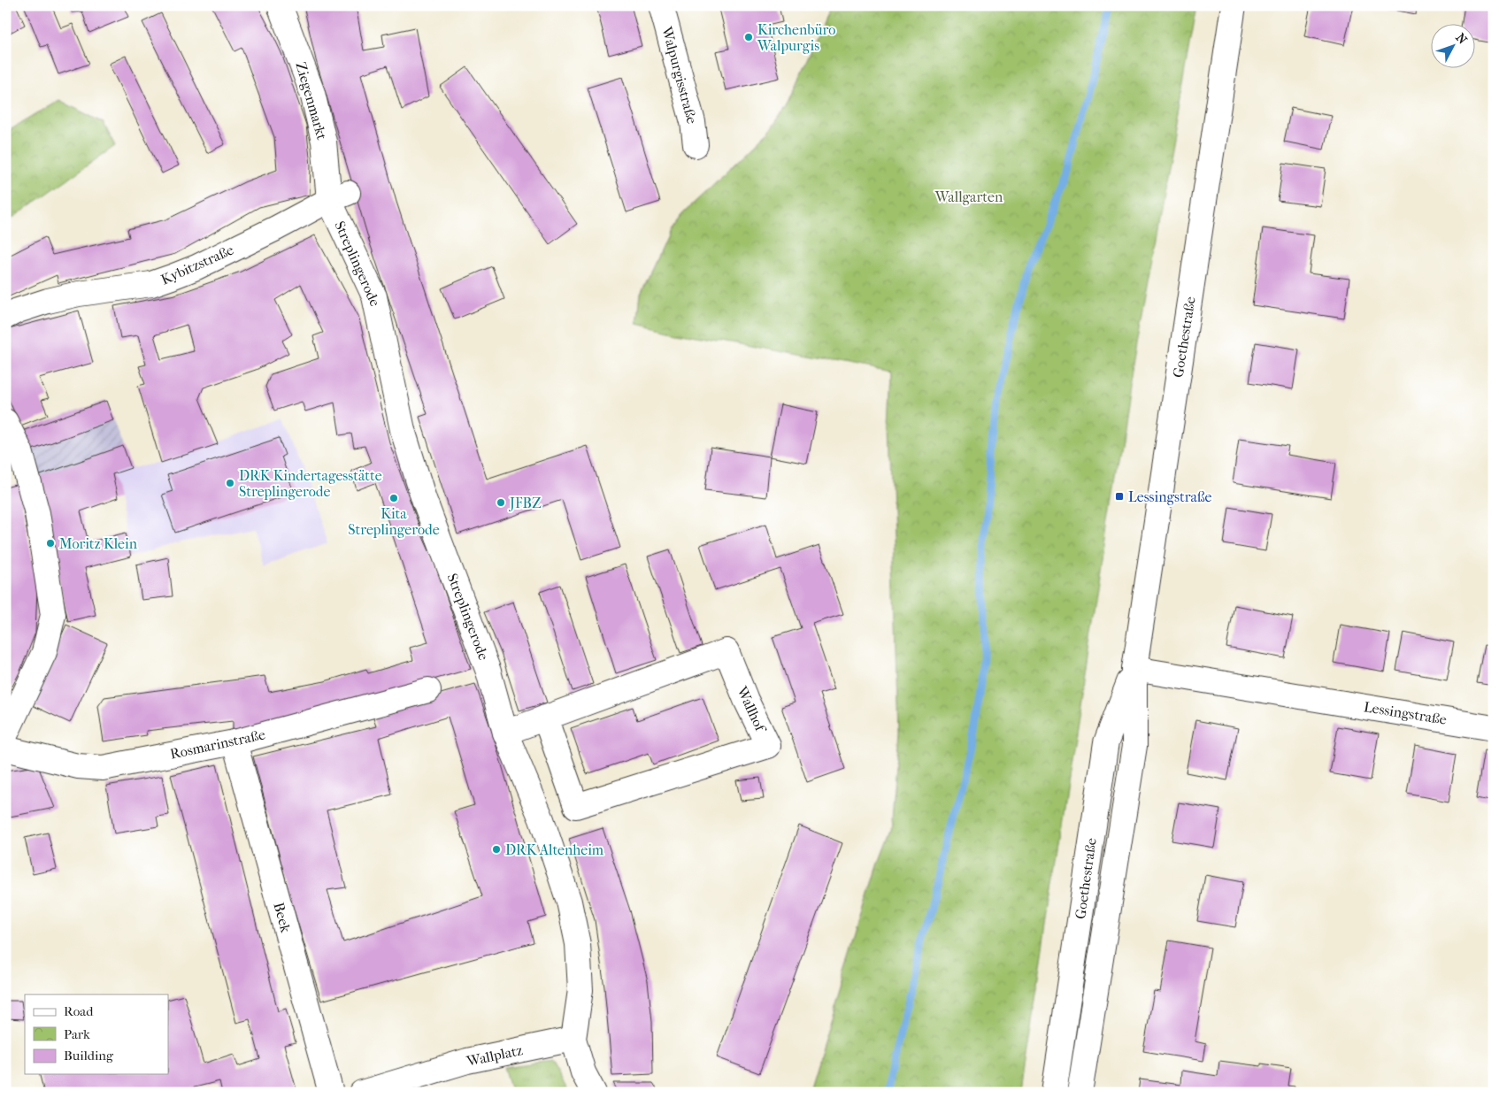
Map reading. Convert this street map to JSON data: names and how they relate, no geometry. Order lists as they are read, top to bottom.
{
  "streets": {
    "street": [
      "Walpurgisstraße",
      "Ziegenmarkt",
      "Streplingerode",
      "Kybitzstraße",
      "Goethestraße",
      "Wallhof",
      "Lessingstraße",
      "Rosmarinstraße",
      "Beek",
      "Wallplatz"
    ]
  },
  "crossings": [
    ["Ziegenmarkt", "Streplingerode"],
    ["Ziegenmarkt", "Kybitzstraße"],
    ["Streplingerode", "Kybitzstraße"],
    ["Streplingerode", "Wallhof"],
    ["Streplingerode", "Wallplatz"],
    ["Goethestraße", "Lessingstraße"],
    ["Rosmarinstraße", "Beek"]
  ],
  "parks": ["Wallgarten"],
  "places": {
    "other": [
      "Kirchenbüro Walpurgis",
      "DRK Kindertagesstätte Streplingerode",
      "Kita Streplingerode",
      "JFBZ",
      "Moritz Klein",
      "DRK Altenheim"
    ],
    "transit": ["Lessingstraße"]
  },
  "legend": ["Road", "Park", "Building"],
  "north": "top right"
}
